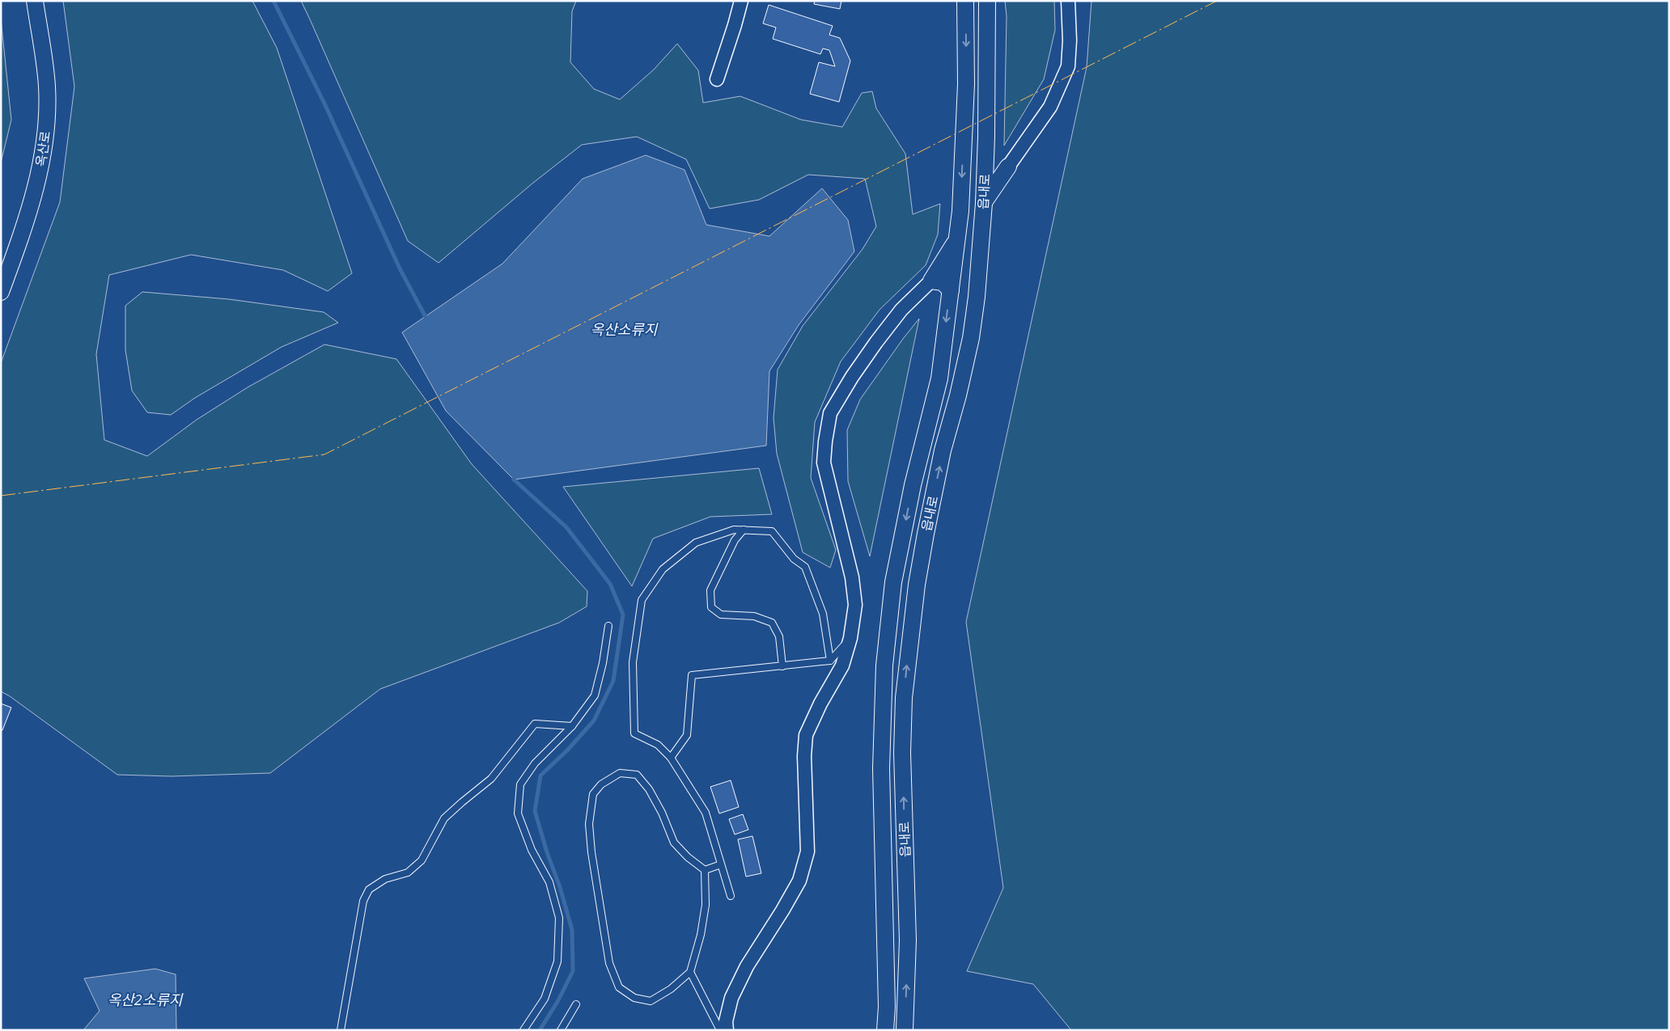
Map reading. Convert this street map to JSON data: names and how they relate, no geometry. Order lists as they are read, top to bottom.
{
  "streets": {
    "street": ["옥산로", "읍내로"]
  },
  "water": ["옥산소류지", "옥산2소류지"]
}
